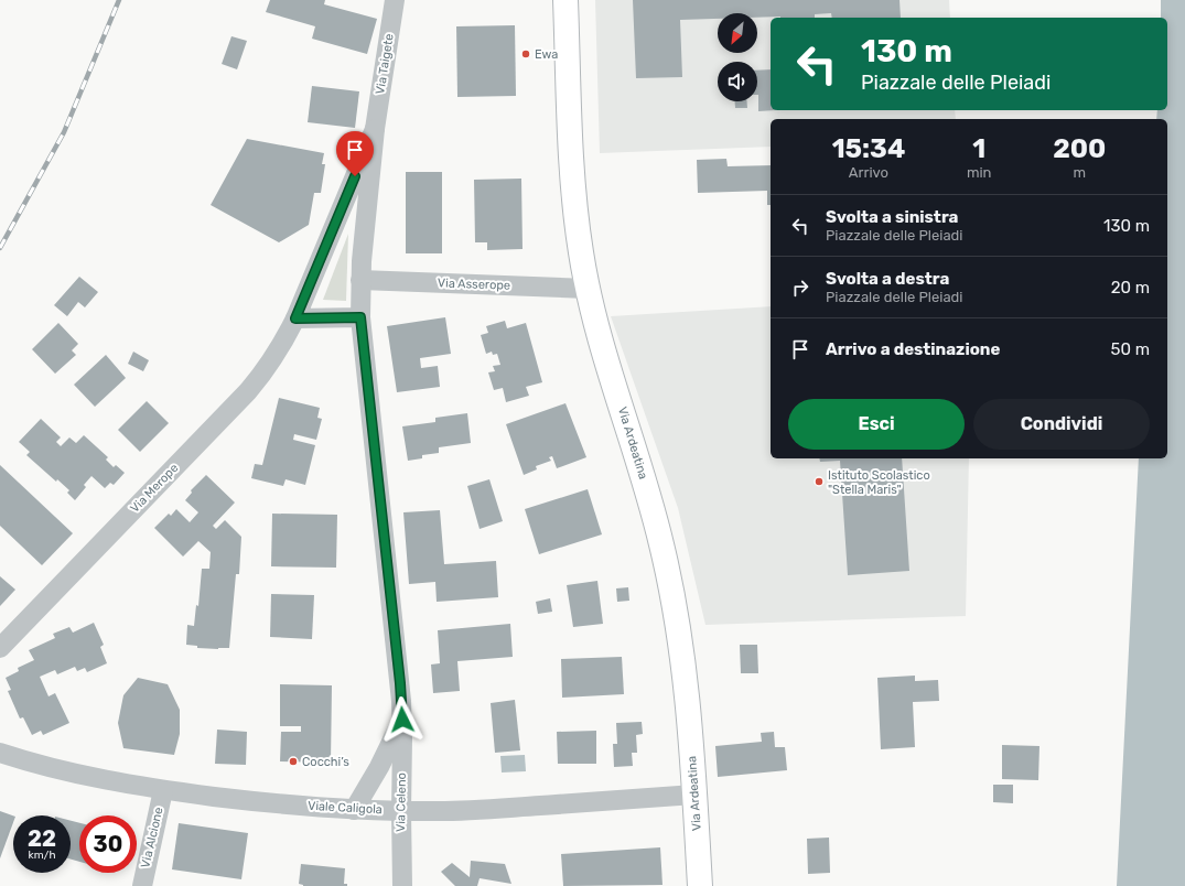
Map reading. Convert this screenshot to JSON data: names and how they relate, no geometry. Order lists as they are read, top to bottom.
{
  "streets": {
    "main road": ["Via Ardeatina"],
    "street": [
      "Via Taigete",
      "Via Asserope",
      "Via Merope",
      "Via Celeno",
      "Viale Caligola",
      "Via Alcione"
    ]
  },
  "crossings": [
    ["Via Taigete", "Via Merope"],
    ["Via Taigete", "Via Celeno"],
    ["Via Asserope", "Via Ardeatina"],
    ["Via Asserope", "Via Celeno"],
    ["Via Ardeatina", "Viale Caligola"],
    ["Via Merope", "Via Celeno"],
    ["Via Celeno", "Viale Caligola"],
    ["Viale Caligola", "Via Alcione"]
  ],
  "places": ["Ewa", "Istituto Scolastico \"Stella Maris\"", "Cocchi’s"],
  "north": "bottom left",
  "page": {
    "turn": ["130 m", "Piazzale delle Pleiadi"],
    "eta": [
      "15:34",
      "Arrivo",
      "1",
      "min",
      "200",
      "m"
    ],
    "list": [
      {
        "name": "Svolta a sinistra",
        "note": "Piazzale delle Pleiadi",
        "value": "130 m"
      },
      {
        "name": "Svolta a destra",
        "note": "Piazzale delle Pleiadi",
        "value": "20 m"
      },
      {
        "name": "Arrivo a destinazione",
        "value": "50 m"
      }
    ],
    "buttons": ["Esci", "Condividi"],
    "speed": "22 km/h",
    "limit": "30"
  }
}
